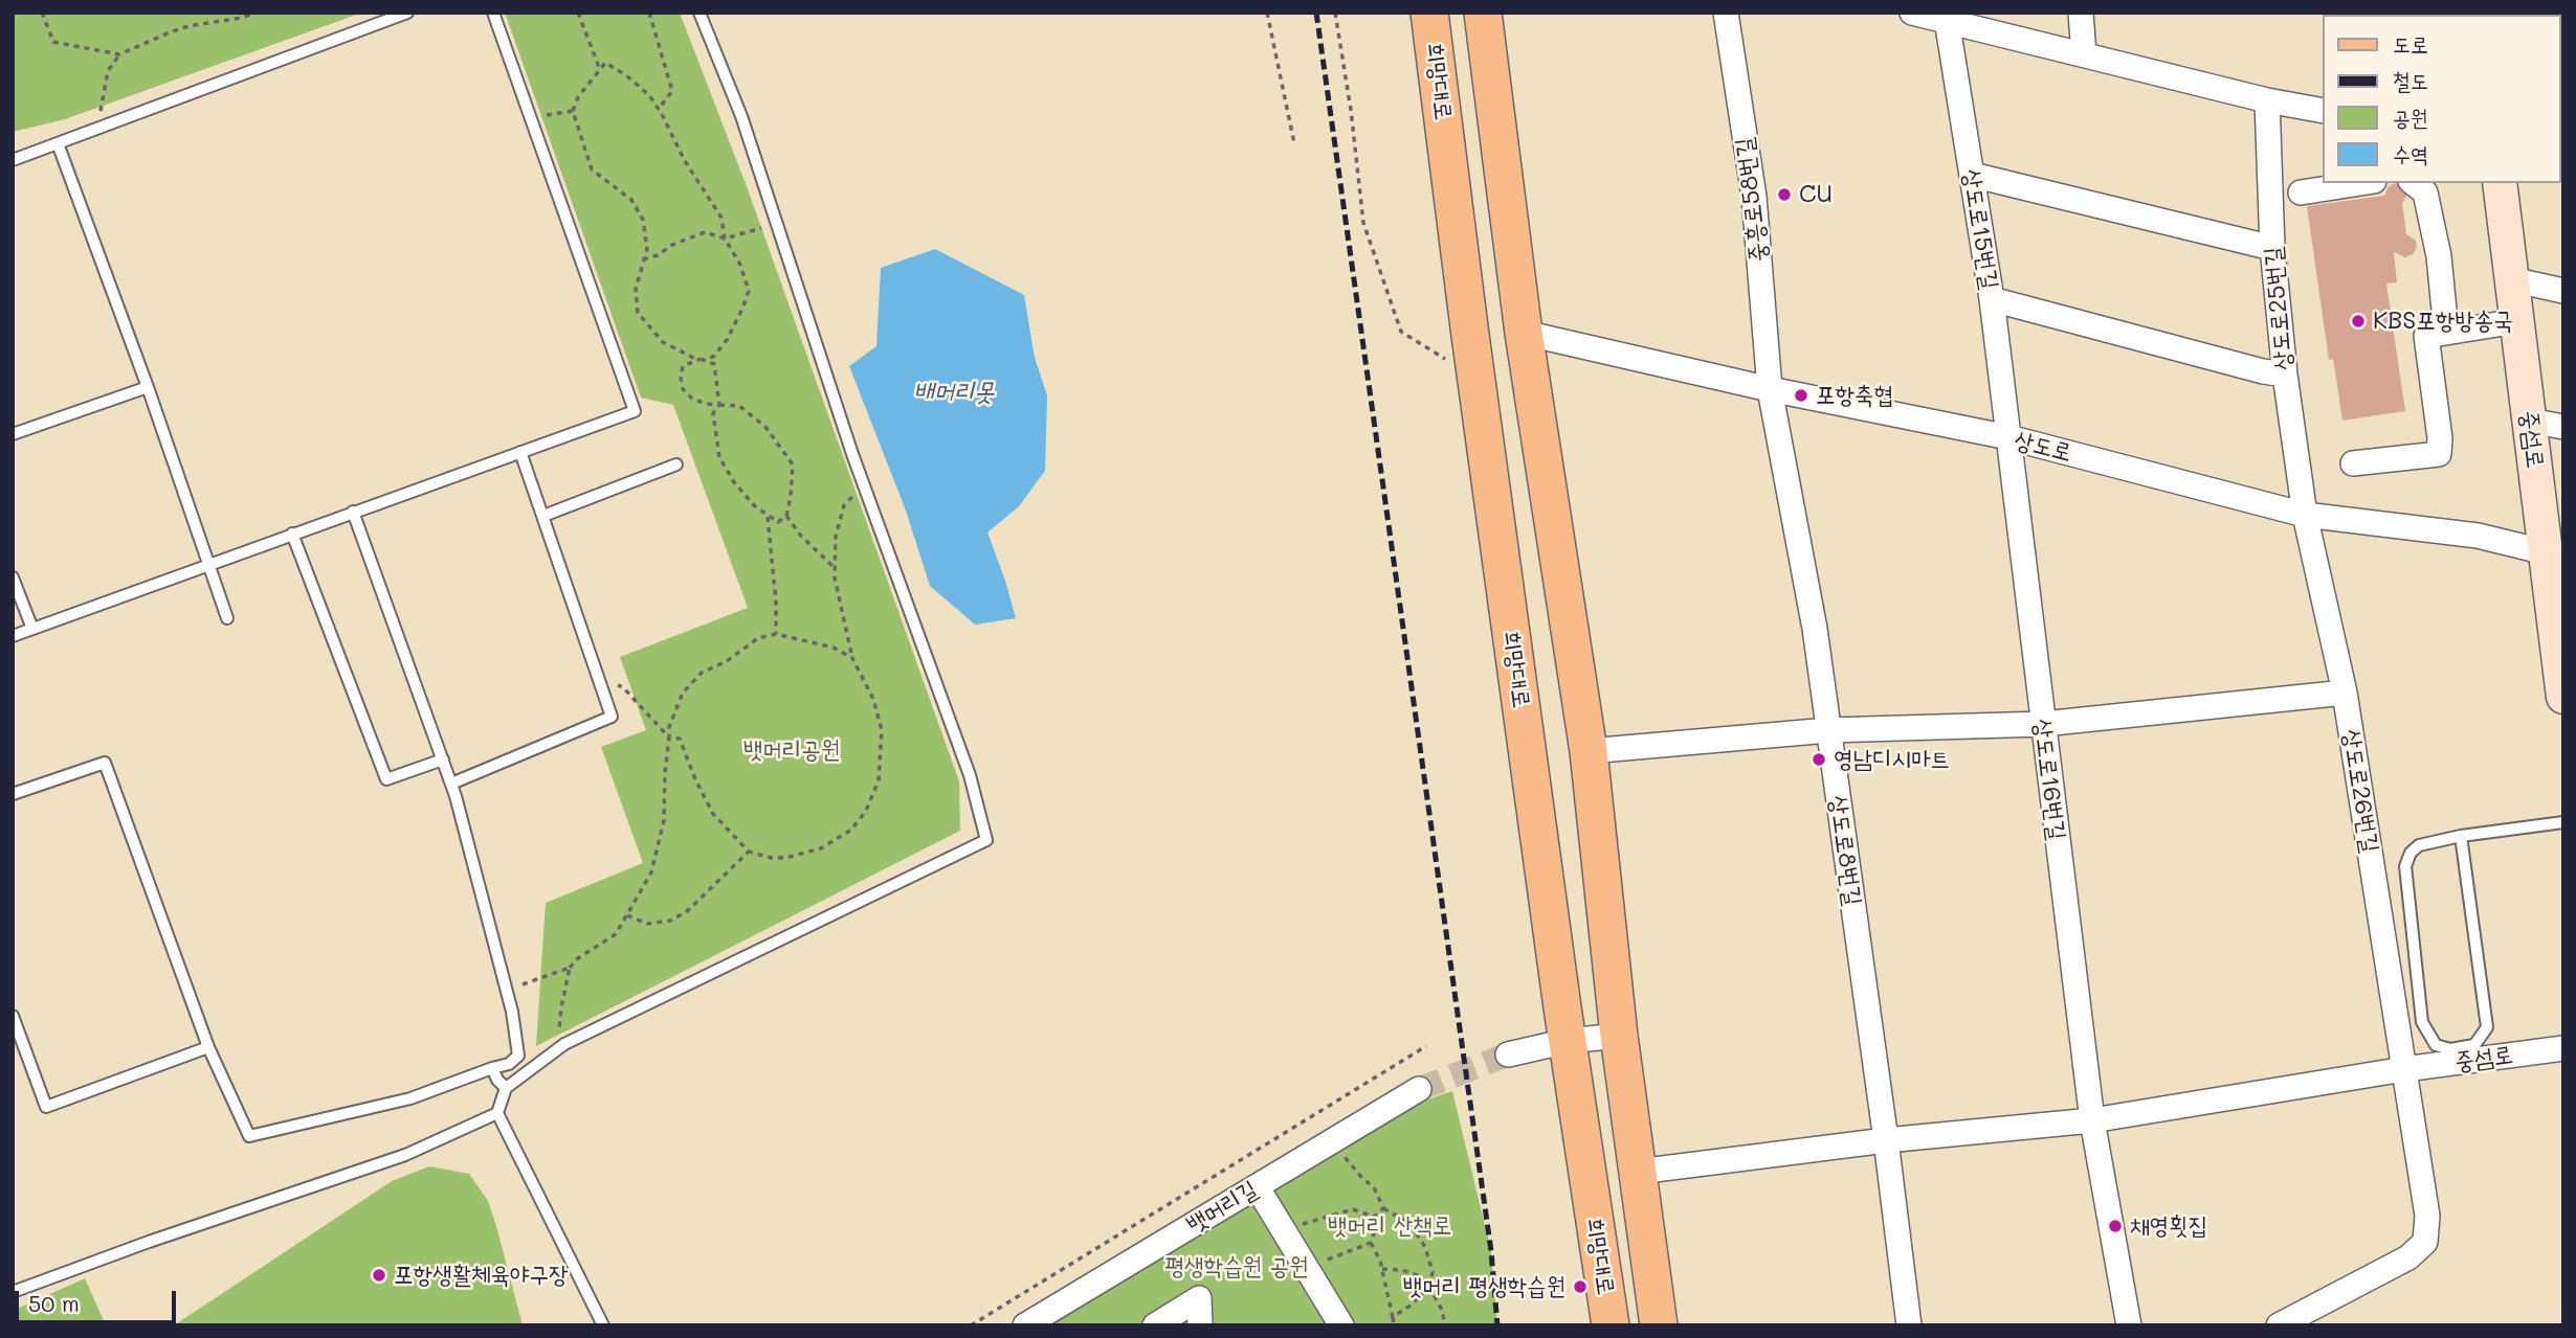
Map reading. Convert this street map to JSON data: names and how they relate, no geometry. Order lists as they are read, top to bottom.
{
  "streets": {
    "main road": ["희망대로", "중섬로"],
    "street": [
      "중흥로58번길",
      "상도로15번길",
      "상도로25번길",
      "상도로",
      "상도로16번길",
      "상도로26번길",
      "상도로8번길",
      "뱃머리길"
    ]
  },
  "crossings": [
    ["희망대로", "상도로"],
    ["중흥로58번길", "상도로"],
    ["중흥로58번길", "상도로8번길"],
    ["상도로15번길", "상도로"],
    ["상도로15번길", "상도로16번길"],
    ["상도로25번길", "상도로"],
    ["상도로25번길", "상도로26번길"],
    ["중섬로", "상도로"],
    ["중섬로", "상도로26번길"],
    ["상도로", "상도로16번길"],
    ["상도로", "상도로26번길"],
    ["상도로", "상도로8번길"]
  ],
  "water": ["배머리못"],
  "parks": ["뱃머리공원", "뱃머리 산책로", "평생학습원 공원"],
  "places": [
    "CU",
    "KBS포항방송국",
    "포항축협",
    "영남디시마트",
    "채영횟집",
    "포항생활체육야구장",
    "뱃머리 평생학습원"
  ],
  "legend": [
    "도로",
    "철도",
    "공원",
    "수역"
  ],
  "scale_bar": "50 m"
}
